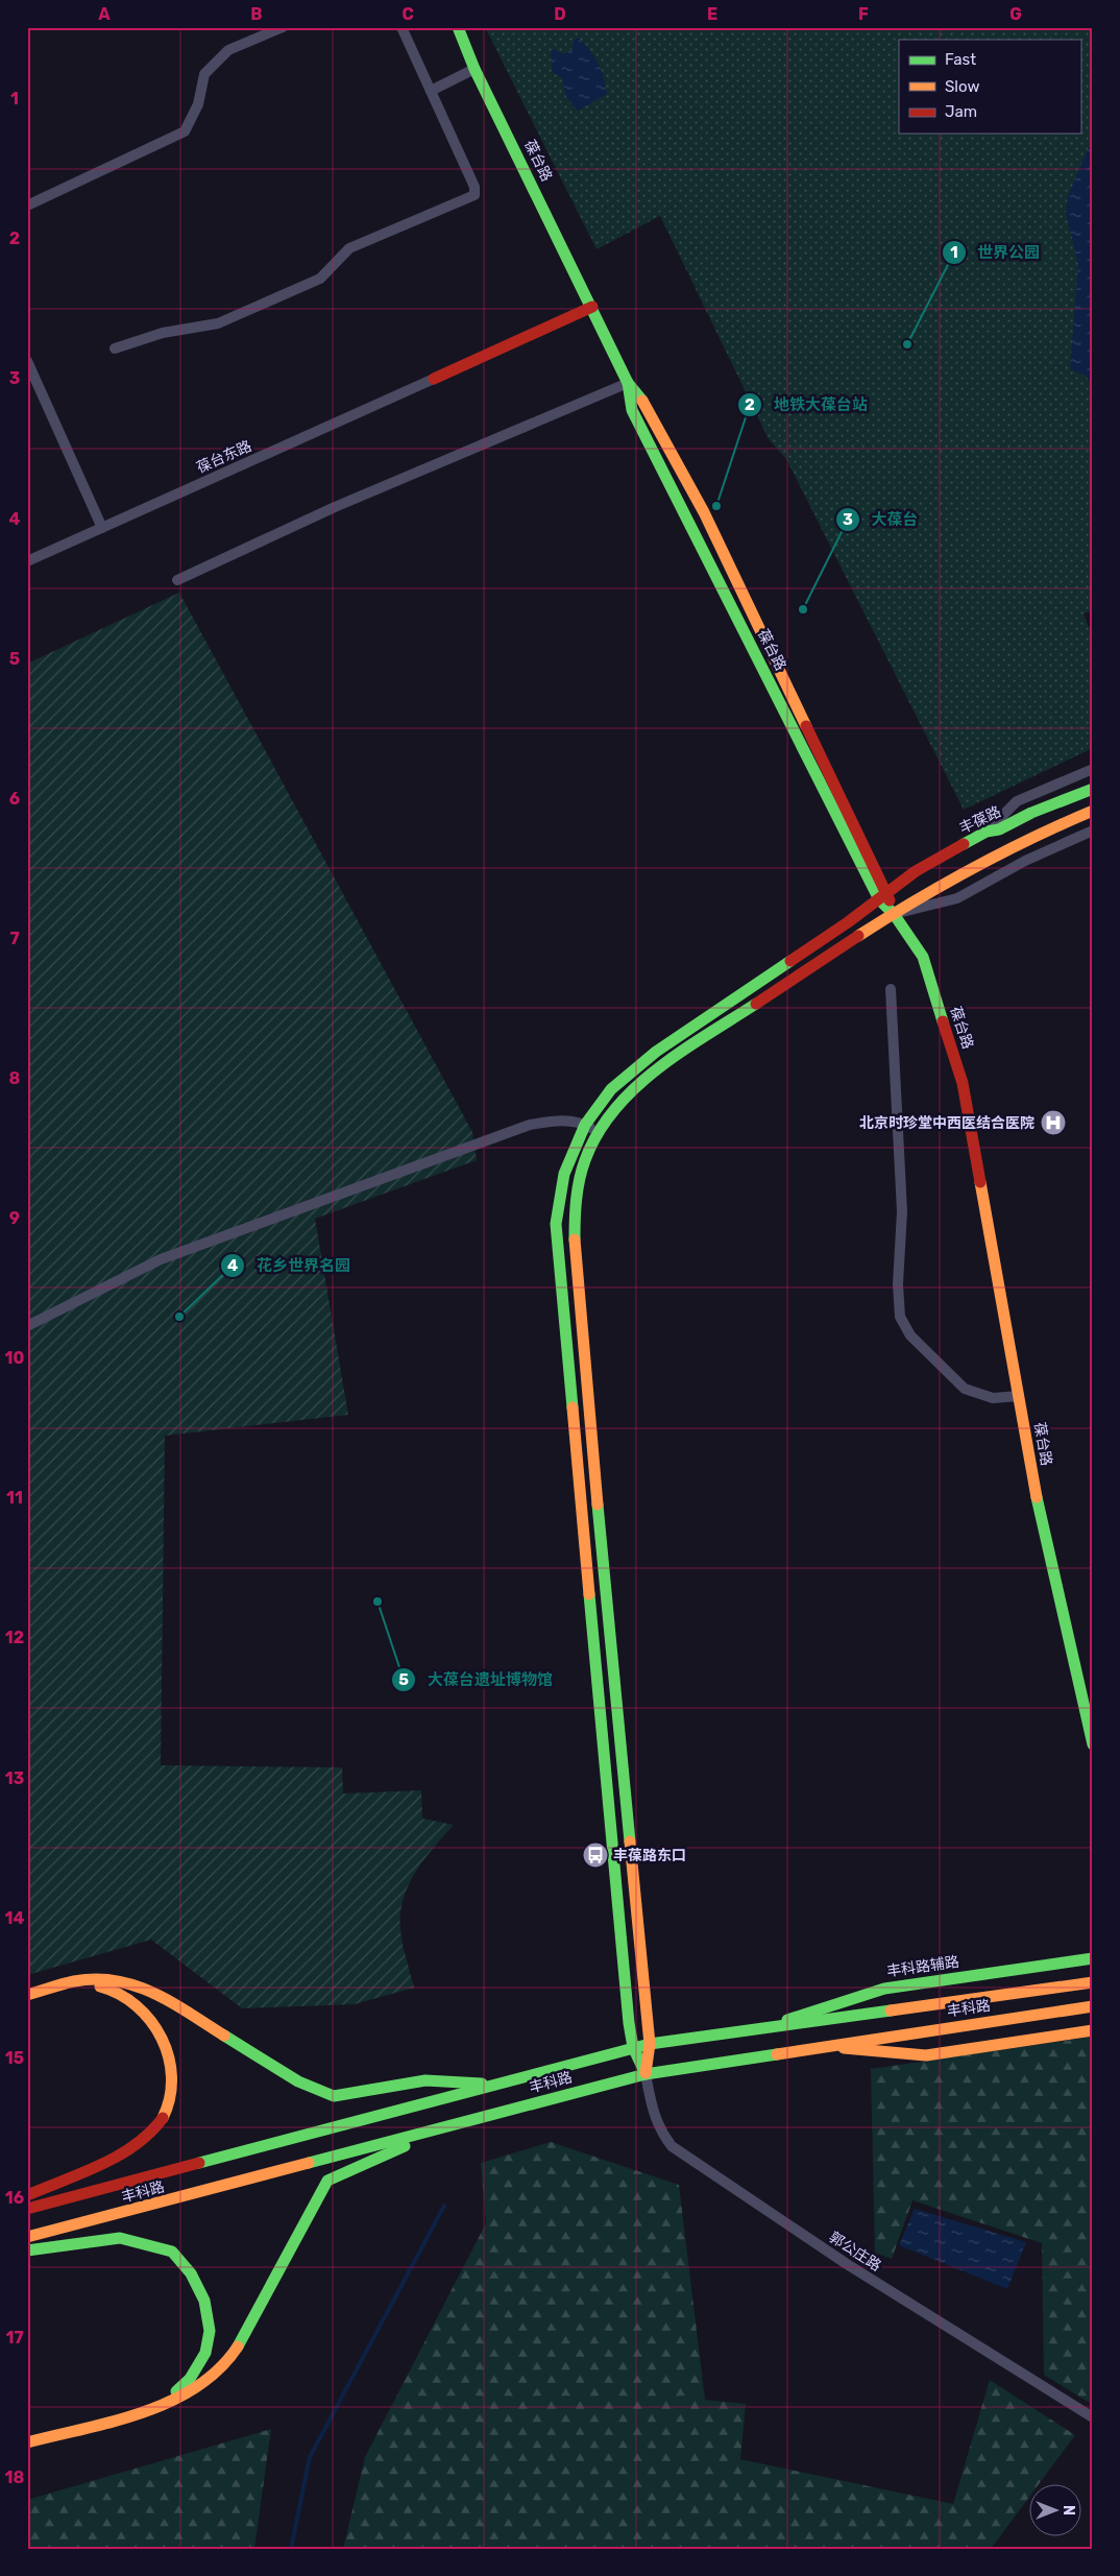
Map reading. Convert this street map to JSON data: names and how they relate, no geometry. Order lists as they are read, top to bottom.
{
  "streets": {
    "main road": [
      "葆台路",
      "丰葆路",
      "丰科路辅路",
      "丰科路"
    ],
    "street": ["葆台东路", "郭公庄路"]
  },
  "crossings": [
    ["葆台路", "丰葆路"],
    ["丰葆路", "丰科路"],
    ["丰葆路", "郭公庄路"],
    ["丰科路辅路", "丰科路"],
    ["丰科路", "郭公庄路"]
  ],
  "places": {
    "other": [
      "世界公园",
      "地铁大葆台站",
      "大葆台",
      "花乡世界名园",
      "大葆台遗址博物馆"
    ],
    "hospital": ["北京时珍堂中西医结合医院"],
    "bus stop": ["丰葆路东口"]
  },
  "legend": ["Fast", "Slow", "Jam"],
  "north": "right",
  "grid": {
    "columns": [
      "A",
      "B",
      "C",
      "D",
      "E",
      "F",
      "G"
    ],
    "rows": [
      "1",
      "2",
      "3",
      "4",
      "5",
      "6",
      "7",
      "8",
      "9",
      "10",
      "11",
      "12",
      "13",
      "14",
      "15",
      "16",
      "17",
      "18"
    ]
  }
}
